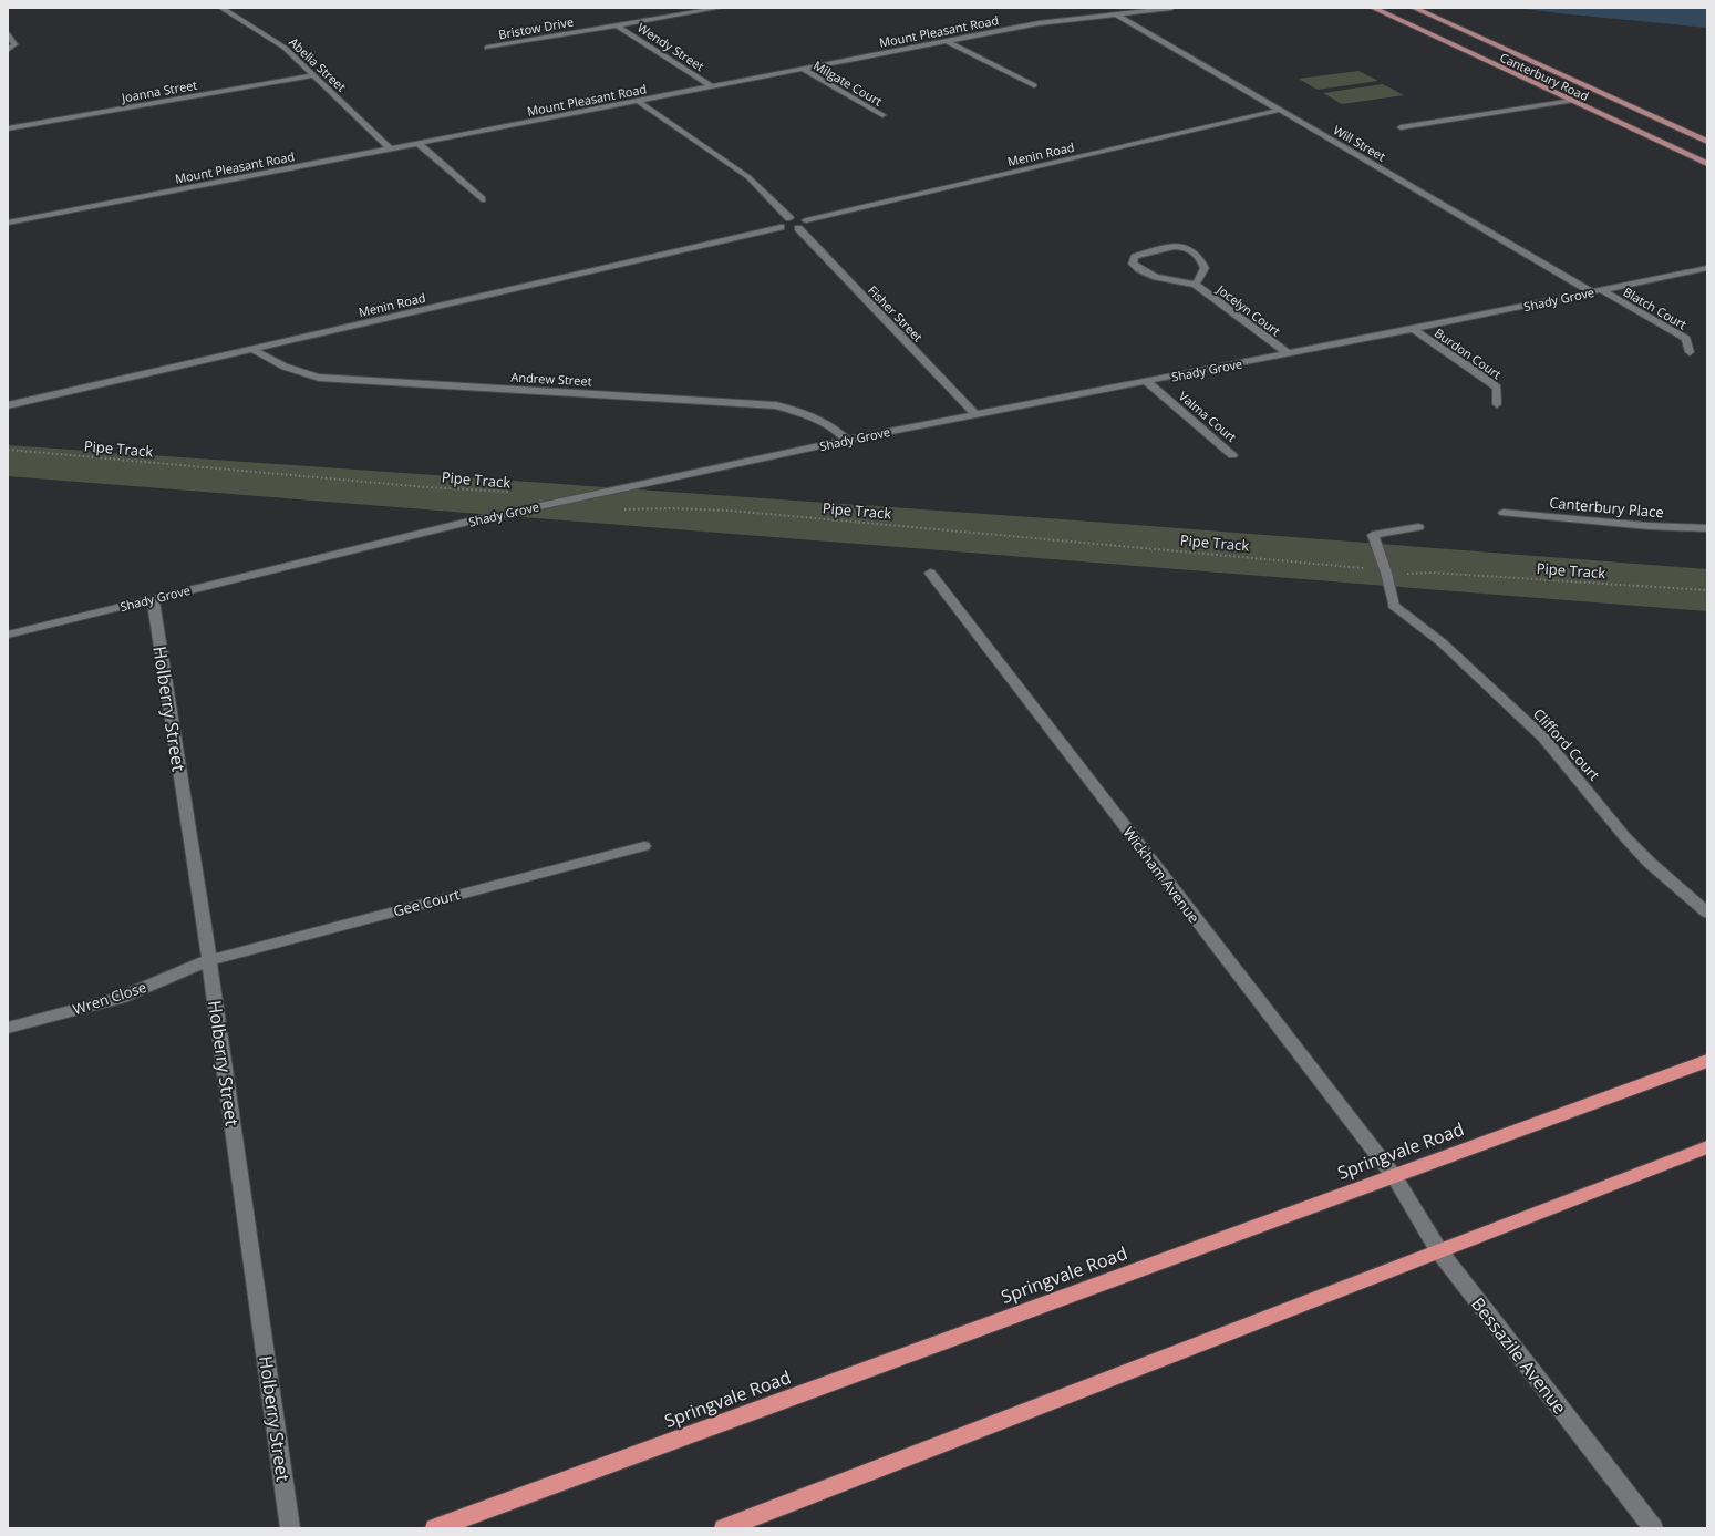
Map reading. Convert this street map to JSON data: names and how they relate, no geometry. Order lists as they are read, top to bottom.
{
  "streets": {
    "highway": ["Springvale Road"],
    "main road": ["Canterbury Road"],
    "street": [
      "Bristow Drive",
      "Mount Pleasant Road",
      "Wendy Street",
      "Abelia Street",
      "Milgate Court",
      "Joanna Street",
      "Will Street",
      "Menin Road",
      "Shady Grove",
      "Blatch Court",
      "Jocelyn Court",
      "Fisher Street",
      "Burdon Court",
      "Andrew Street",
      "Valma Court",
      "Canterbury Place",
      "Holberry Street",
      "Clifford Court",
      "Wickham Avenue",
      "Gee Court",
      "Wren Close",
      "Bessazile Avenue"
    ],
    "path": ["Pipe Track"]
  },
  "crossings": [
    ["Bristow Drive", "Wendy Street"],
    ["Mount Pleasant Road", "Wendy Street"],
    ["Mount Pleasant Road", "Abelia Street"],
    ["Mount Pleasant Road", "Milgate Court"],
    ["Mount Pleasant Road", "Will Street"],
    ["Abelia Street", "Joanna Street"],
    ["Will Street", "Menin Road"],
    ["Will Street", "Shady Grove"],
    ["Will Street", "Blatch Court"],
    ["Menin Road", "Andrew Street"],
    ["Shady Grove", "Blatch Court"],
    ["Shady Grove", "Jocelyn Court"],
    ["Shady Grove", "Fisher Street"],
    ["Shady Grove", "Burdon Court"],
    ["Shady Grove", "Andrew Street"],
    ["Shady Grove", "Valma Court"],
    ["Shady Grove", "Holberry Street"],
    ["Pipe Track", "Clifford Court"],
    ["Holberry Street", "Gee Court"],
    ["Holberry Street", "Wren Close"],
    ["Wickham Avenue", "Springvale Road"],
    ["Wickham Avenue", "Bessazile Avenue"],
    ["Gee Court", "Wren Close"],
    ["Springvale Road", "Bessazile Avenue"]
  ]
}
